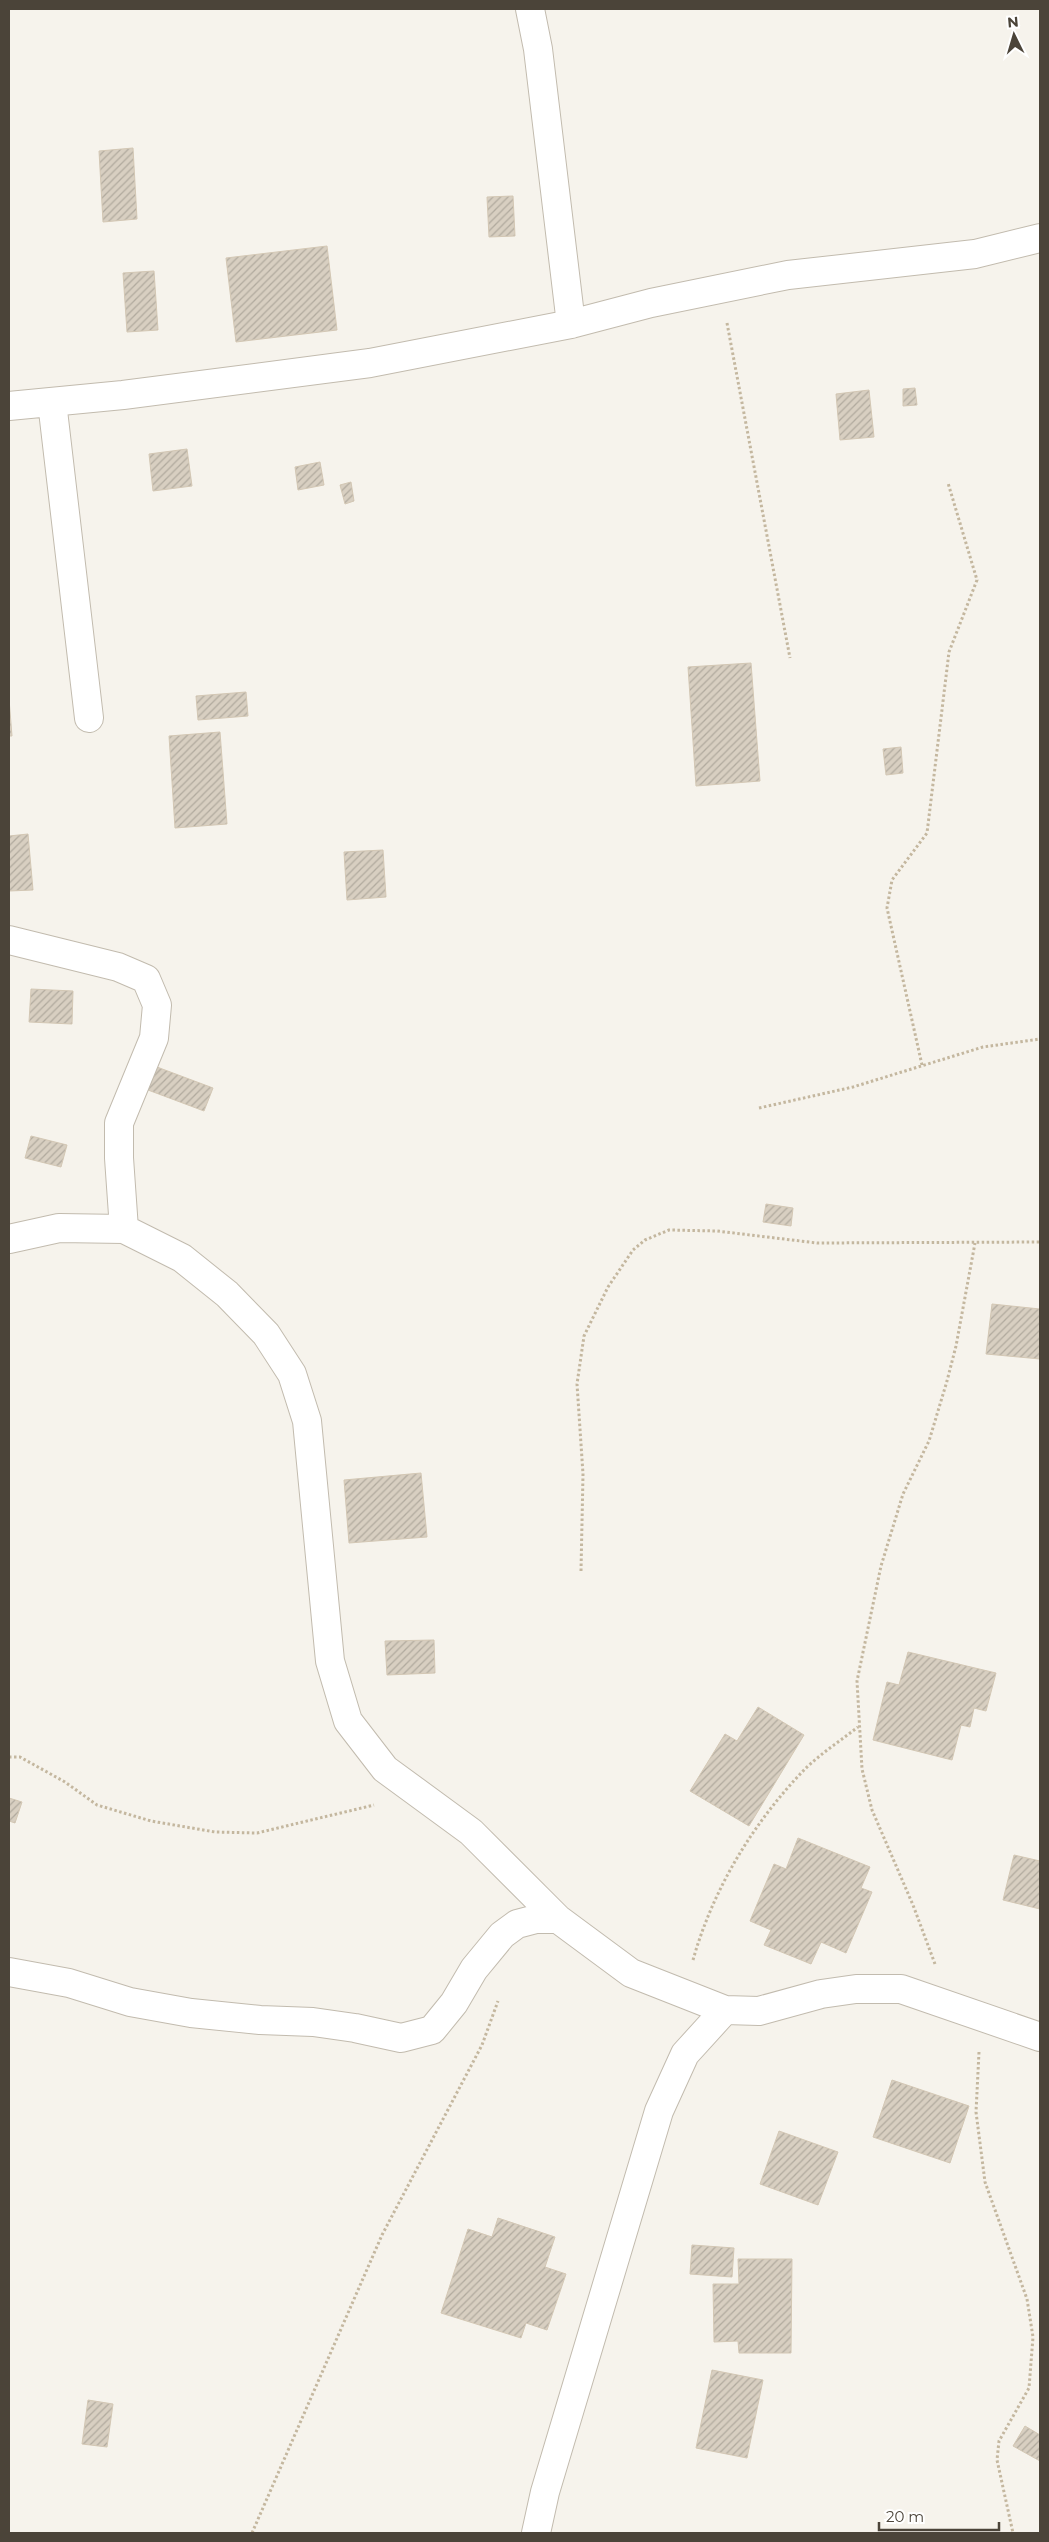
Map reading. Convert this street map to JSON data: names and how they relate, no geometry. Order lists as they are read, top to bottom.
{
  "scale_bar": "20 m",
  "north": "top"
}
